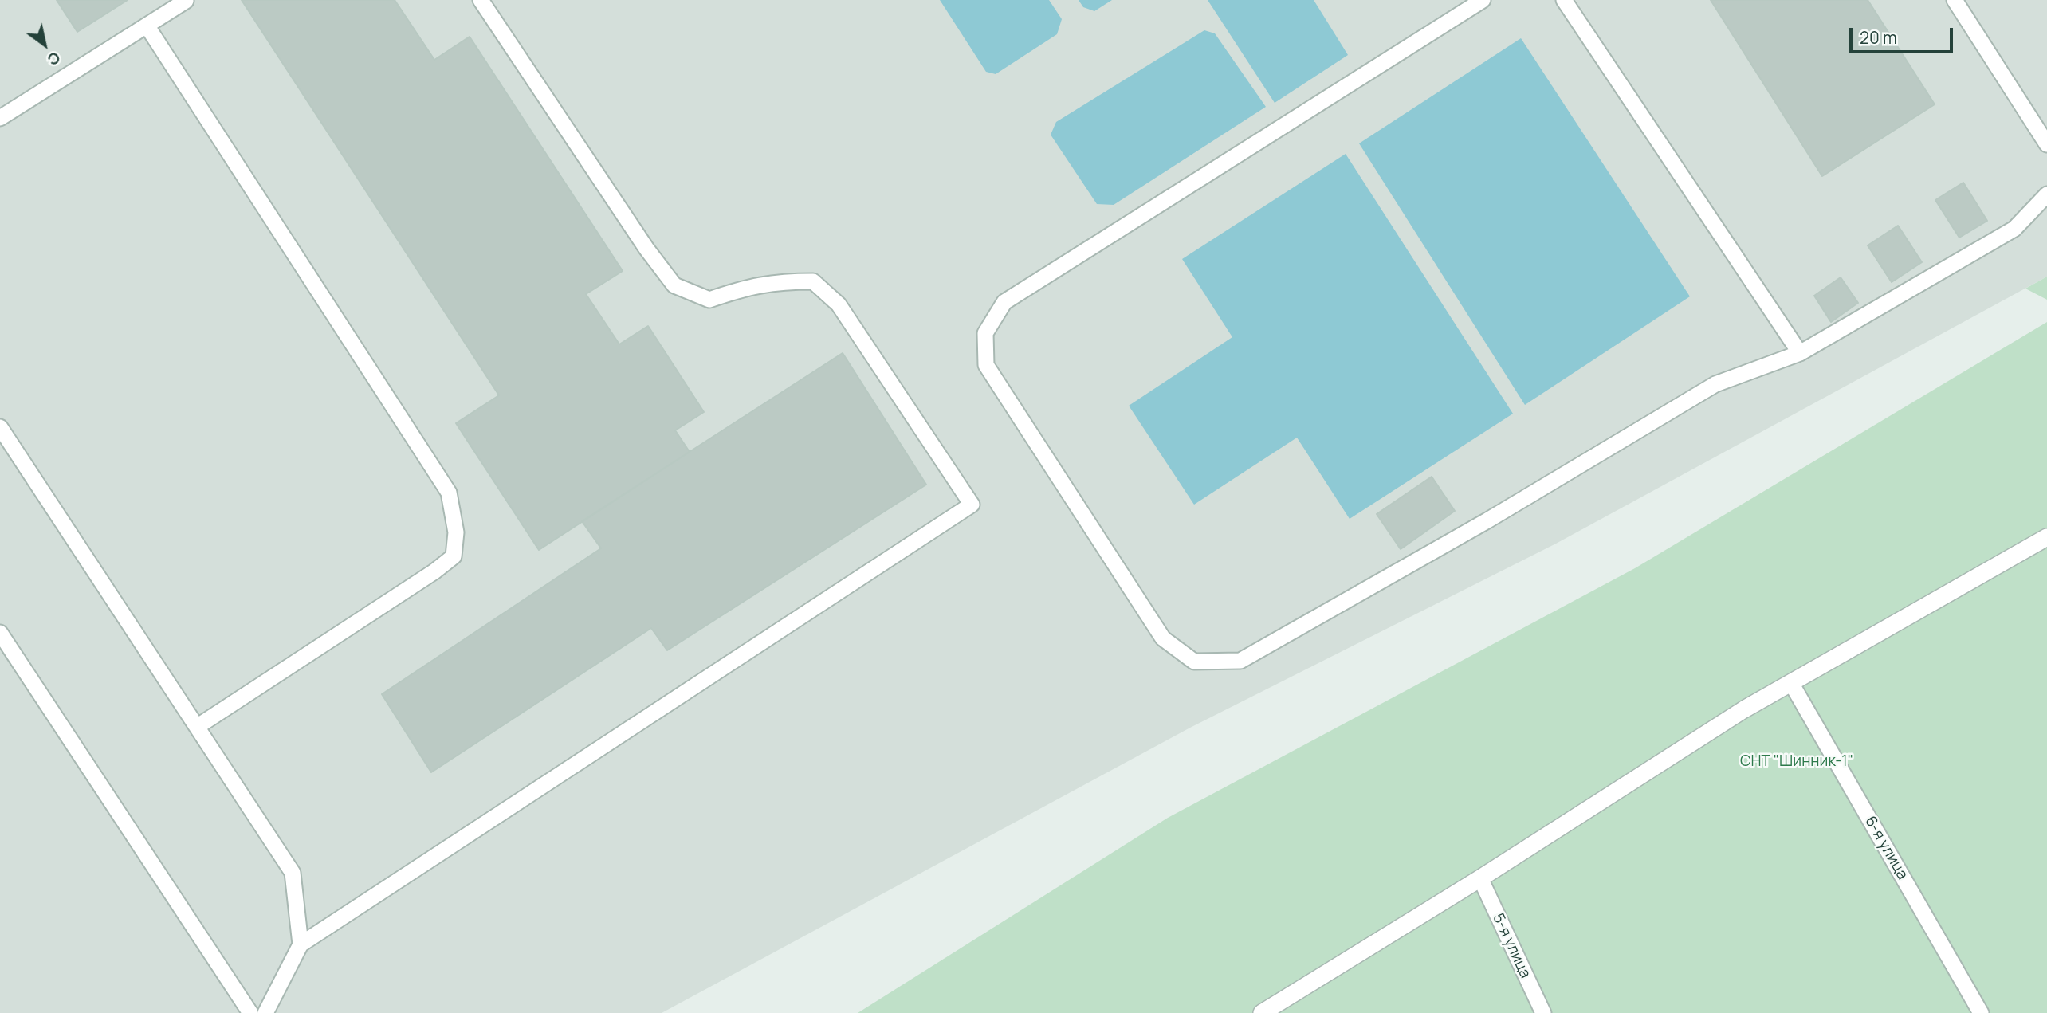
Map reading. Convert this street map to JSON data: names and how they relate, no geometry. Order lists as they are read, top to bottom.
{
  "streets": {
    "lane": ["6-я улица", "5-я улица"]
  },
  "parks": ["СНТ \"Шинник-1\""],
  "scale_bar": "20 m",
  "north": "bottom right"
}
